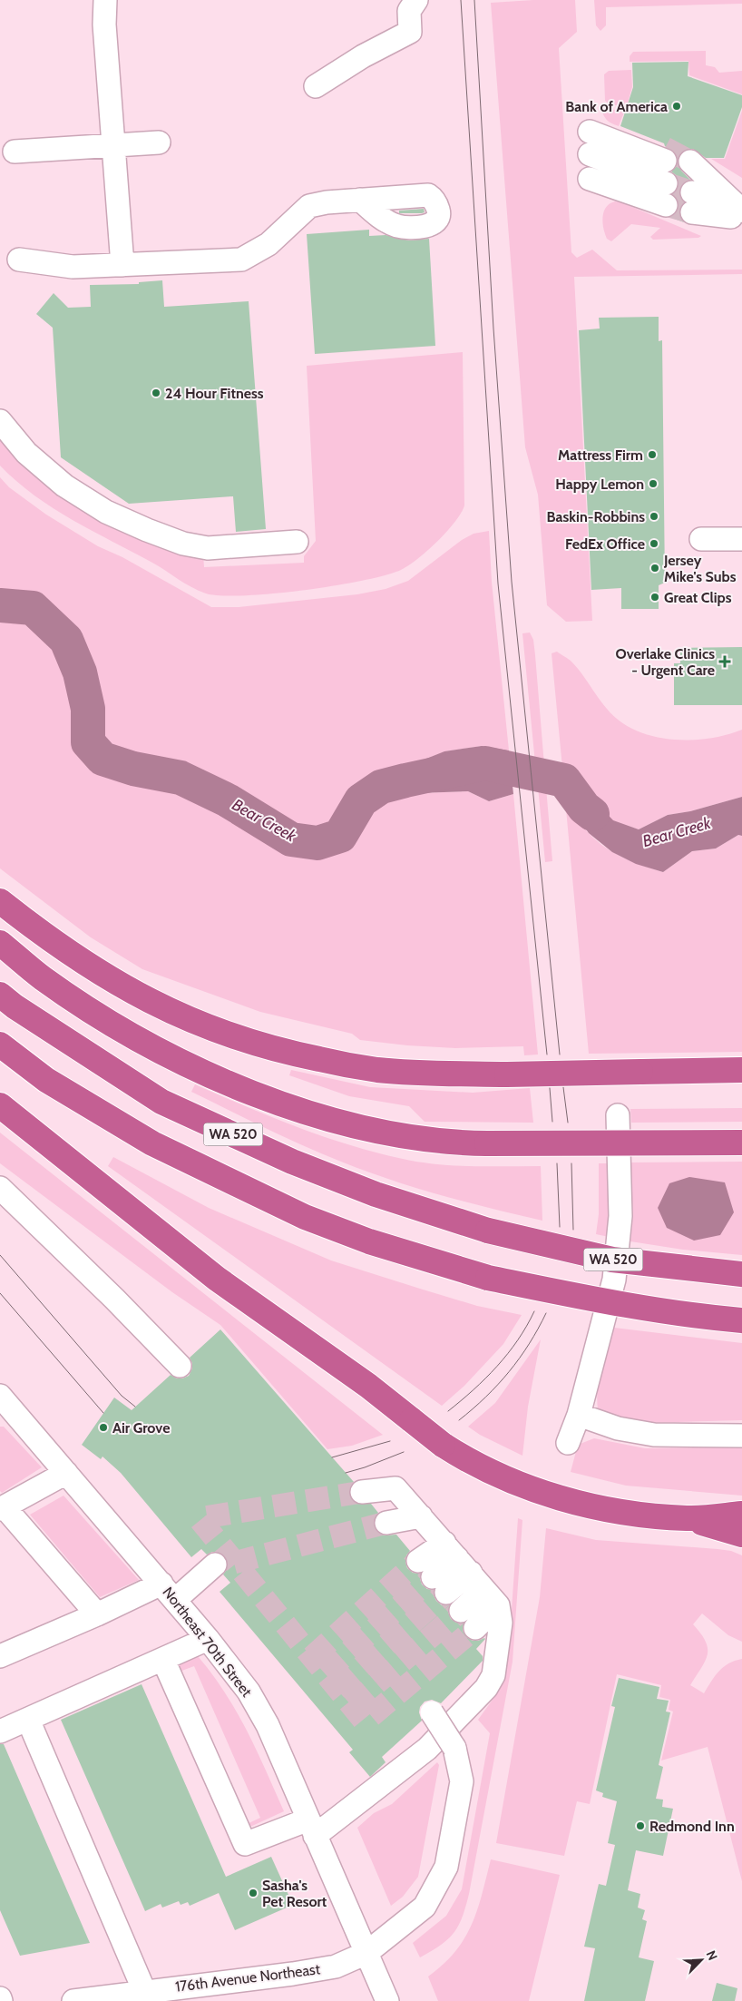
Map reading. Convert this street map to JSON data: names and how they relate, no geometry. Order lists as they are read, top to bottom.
{
  "streets": {
    "highway": ["WA 520"],
    "street": ["Northeast 70th Street", "176th Avenue Northeast"]
  },
  "crossings": [
    ["Northeast 70th Street", "176th Avenue Northeast"]
  ],
  "water": ["Bear Creek"],
  "places": {
    "other": [
      "Bank of America",
      "24 Hour Fitness",
      "Mattress Firm",
      "Happy Lemon",
      "Baskin-Robbins",
      "FedEx Office",
      "Jersey Mike's Subs",
      "Great Clips",
      "Air Grove",
      "Redmond Inn",
      "Sasha's Pet Resort"
    ],
    "health": ["Overlake Clinics - Urgent Care"]
  },
  "north": "top right"
}
